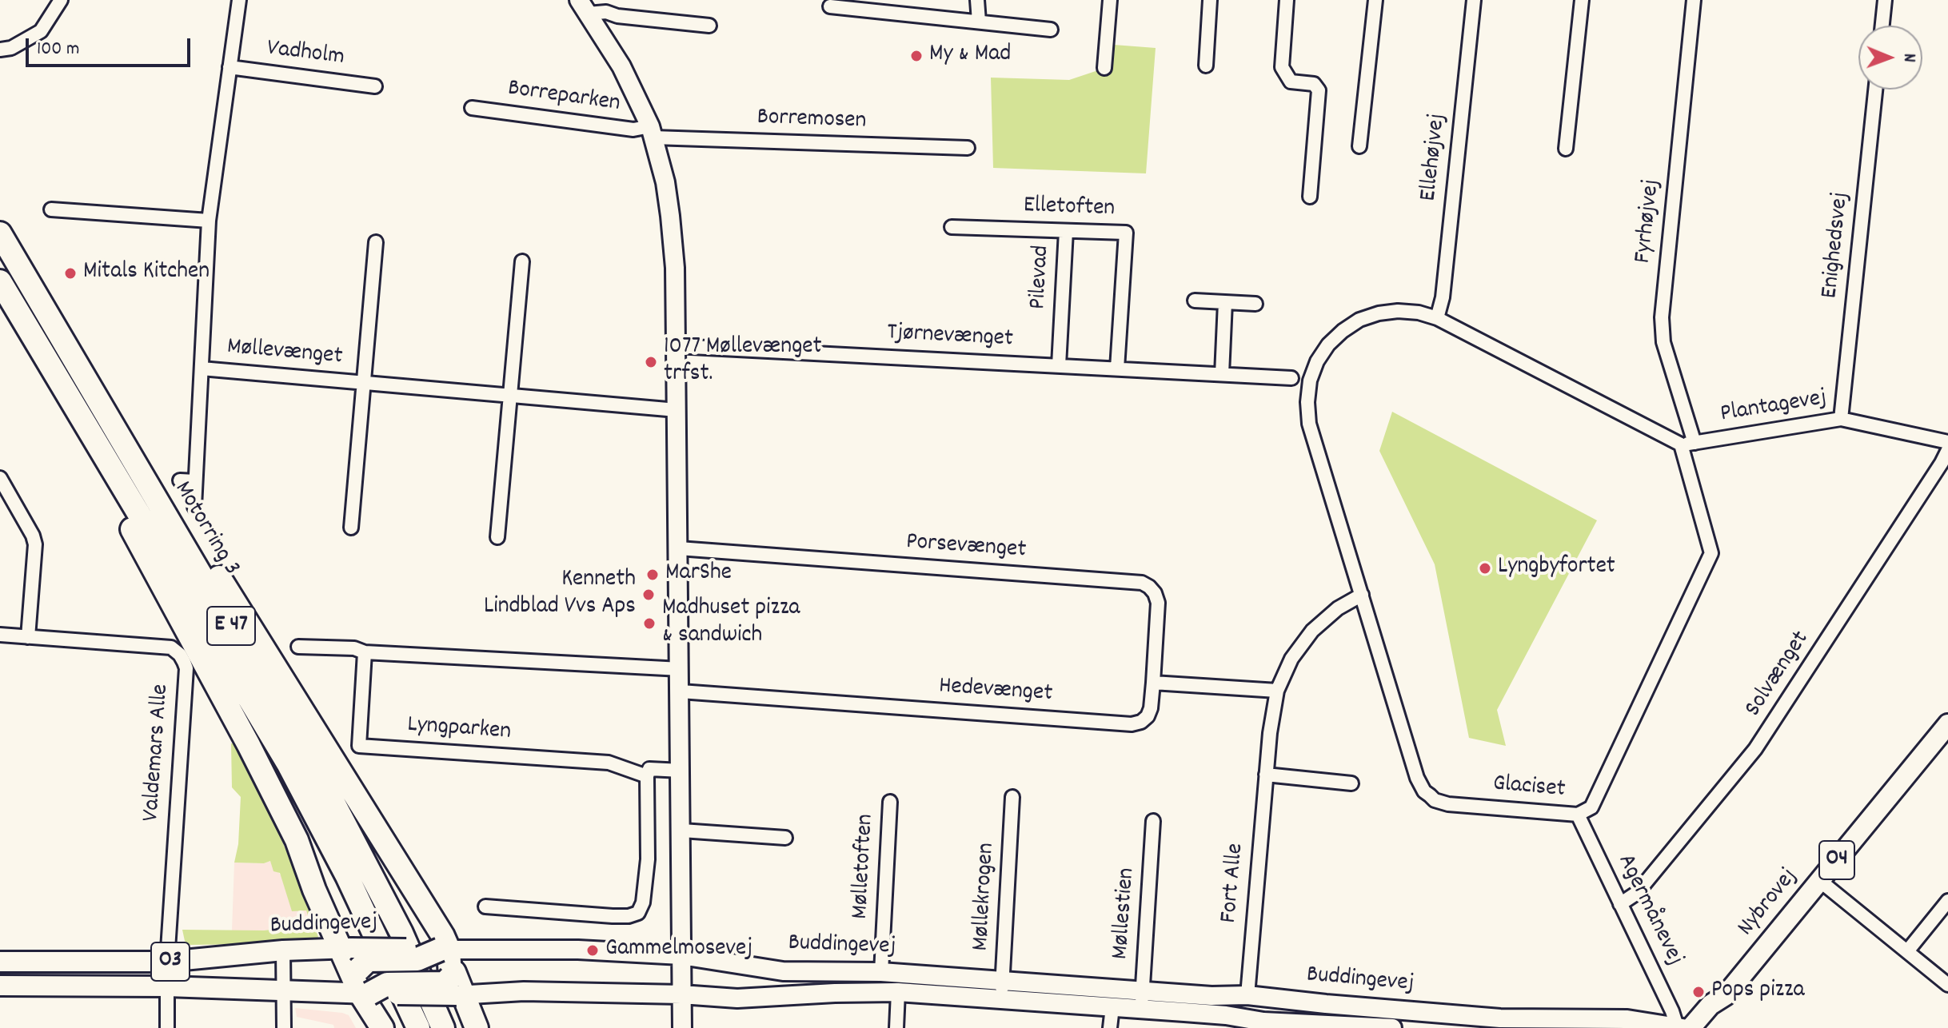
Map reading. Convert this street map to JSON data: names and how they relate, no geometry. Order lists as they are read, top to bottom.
{
  "streets": {
    "highway": ["Motorring 3", "E 47"],
    "main road": [
      "O4",
      "Nybrovej",
      "Buddingevej",
      "O3"
    ],
    "street": [
      "Vadholm",
      "Borreparken",
      "Borremosen",
      "Ellehøjvej",
      "Elletoften",
      "Fyrhøjvej",
      "Enighedsvej",
      "Pilevad",
      "Tjørnevænget",
      "Møllevænget",
      "Plantagevej",
      "Porsevænget",
      "Solvænget",
      "Hedevænget",
      "Lyngparken",
      "Valdemars Alle",
      "Glaciset",
      "Mølletoften",
      "Fort Alle",
      "Møllekrogen",
      "Agermånevej",
      "Møllestien"
    ]
  },
  "crossings": [
    ["Borreparken", "Borremosen"],
    ["Ellehøjvej", "Glaciset"],
    ["Elletoften", "Pilevad"],
    ["Elletoften", "Tjørnevænget"],
    ["Fyrhøjvej", "Plantagevej"],
    ["Enighedsvej", "Plantagevej"],
    ["Pilevad", "Tjørnevænget"],
    ["Plantagevej", "Glaciset"],
    ["Porsevænget", "Hedevænget"],
    ["Solvænget", "Agermånevej"],
    ["Valdemars Alle", "Buddingevej"],
    ["Glaciset", "Fort Alle"],
    ["Glaciset", "Agermånevej"],
    ["Mølletoften", "Buddingevej"],
    ["Fort Alle", "Buddingevej"],
    ["Møllekrogen", "Buddingevej"],
    ["Nybrovej", "Agermånevej"],
    ["Nybrovej", "Buddingevej"],
    ["Agermånevej", "Buddingevej"],
    ["Møllestien", "Buddingevej"]
  ],
  "places": [
    "My & Mad",
    "Mitals Kitchen",
    "1077 Møllevænget trfst.",
    "Lyngbyfortet",
    "MarShe",
    "Kenneth Lindblad Vvs Aps",
    "Madhuset pizza & sandwich",
    "Gammelmosevej",
    "Pops pizza"
  ],
  "scale_bar": "100 m",
  "north": "right"
}
